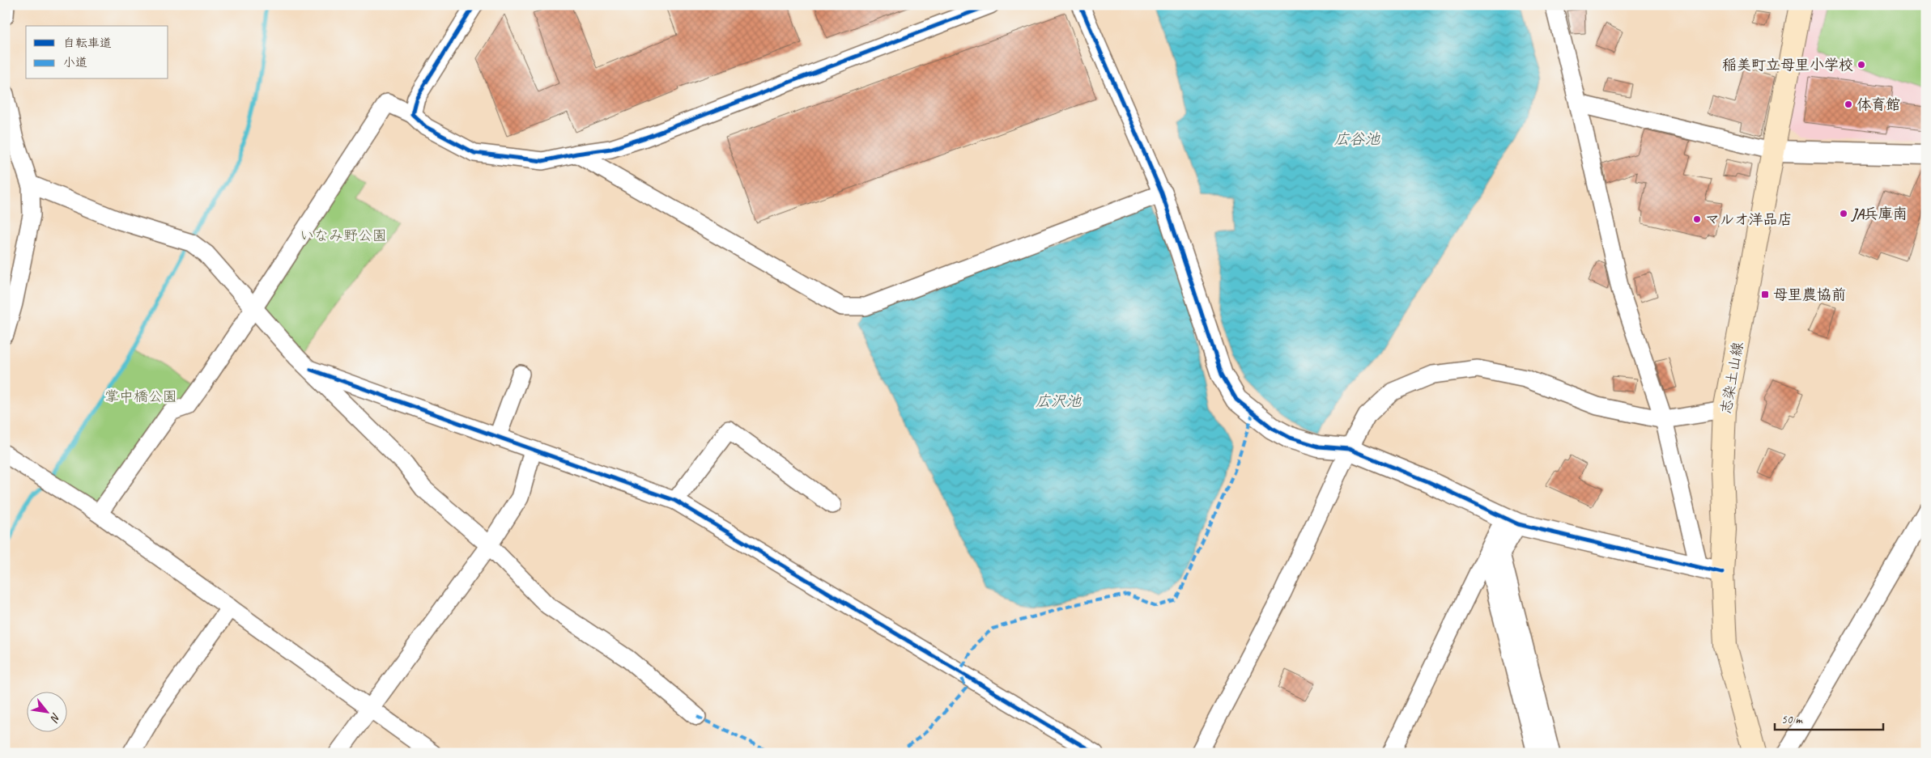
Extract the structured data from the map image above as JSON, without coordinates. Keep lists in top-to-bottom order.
{
  "streets": {
    "main road": ["志染土山線"]
  },
  "water": ["広谷池", "広沢池"],
  "parks": ["いなみ野公園", "掌中橋公園"],
  "places": {
    "other": [
      "稲美町立母里小学校",
      "体育館",
      "JA兵庫南",
      "マルオ洋品店"
    ],
    "transit": ["母里農協前"]
  },
  "legend": ["自転車道", "小道"],
  "scale_bar": "50 m",
  "north": "bottom right"
}
